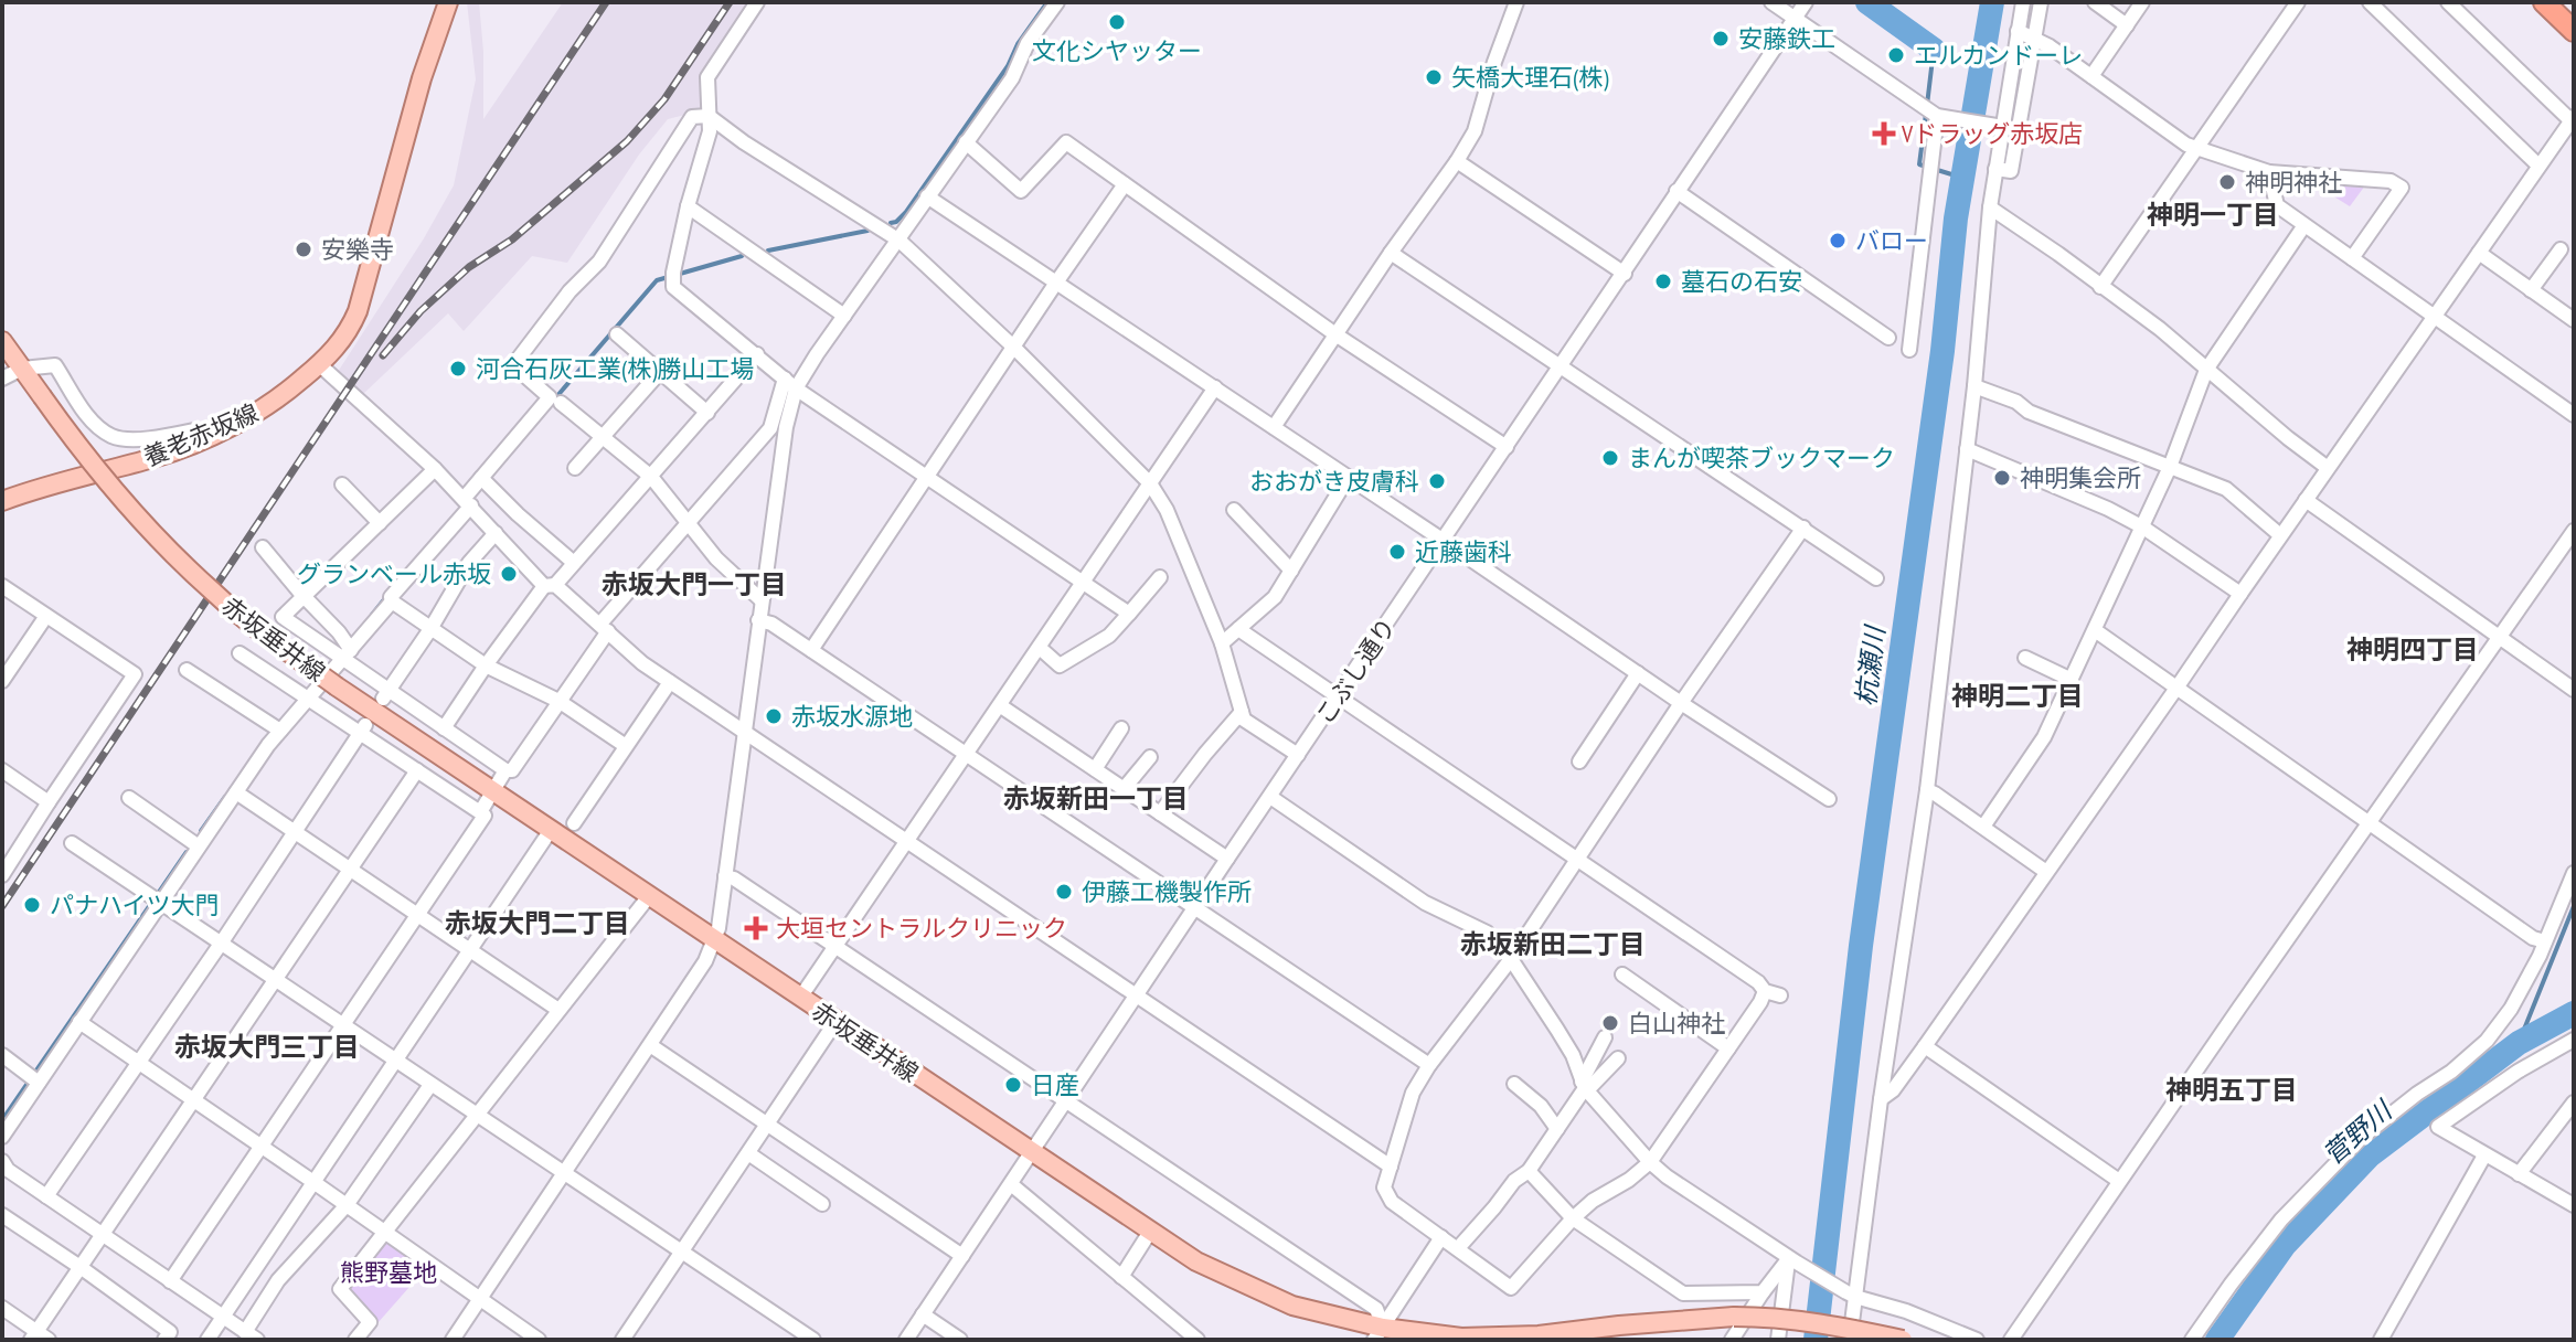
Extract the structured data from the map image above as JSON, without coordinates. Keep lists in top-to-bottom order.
{
  "streets": {
    "main road": ["養老赤坂線", "赤坂垂井線"],
    "street": ["こぶし通り"]
  },
  "crossings": [
    ["赤坂垂井線", "こぶし通り"]
  ],
  "districts": [
    "神明一丁目",
    "赤坂大門一丁目",
    "神明四丁目",
    "神明二丁目",
    "赤坂新田一丁目",
    "赤坂大門二丁目",
    "赤坂新田二丁目",
    "赤坂大門三丁目",
    "神明五丁目"
  ],
  "water": ["杭瀬川", "菅野川"],
  "parks": ["熊野墓地"],
  "places": {
    "other": [
      "文化シヤッター",
      "安藤鉄工",
      "エルカンドーレ",
      "矢橋大理石(株)",
      "神明神社",
      "バロー",
      "安樂寺",
      "墓石の石安",
      "河合石灰工業(株)勝山工場",
      "まんが喫茶ブックマーク",
      "神明集会所",
      "おおがき皮膚科",
      "近藤歯科",
      "グランベール赤坂",
      "赤坂水源地",
      "伊藤工機製作所",
      "パナハイツ大門",
      "白山神社",
      "日産"
    ],
    "health": ["Vドラッグ赤坂店", "大垣セントラルクリニック"]
  }
}
